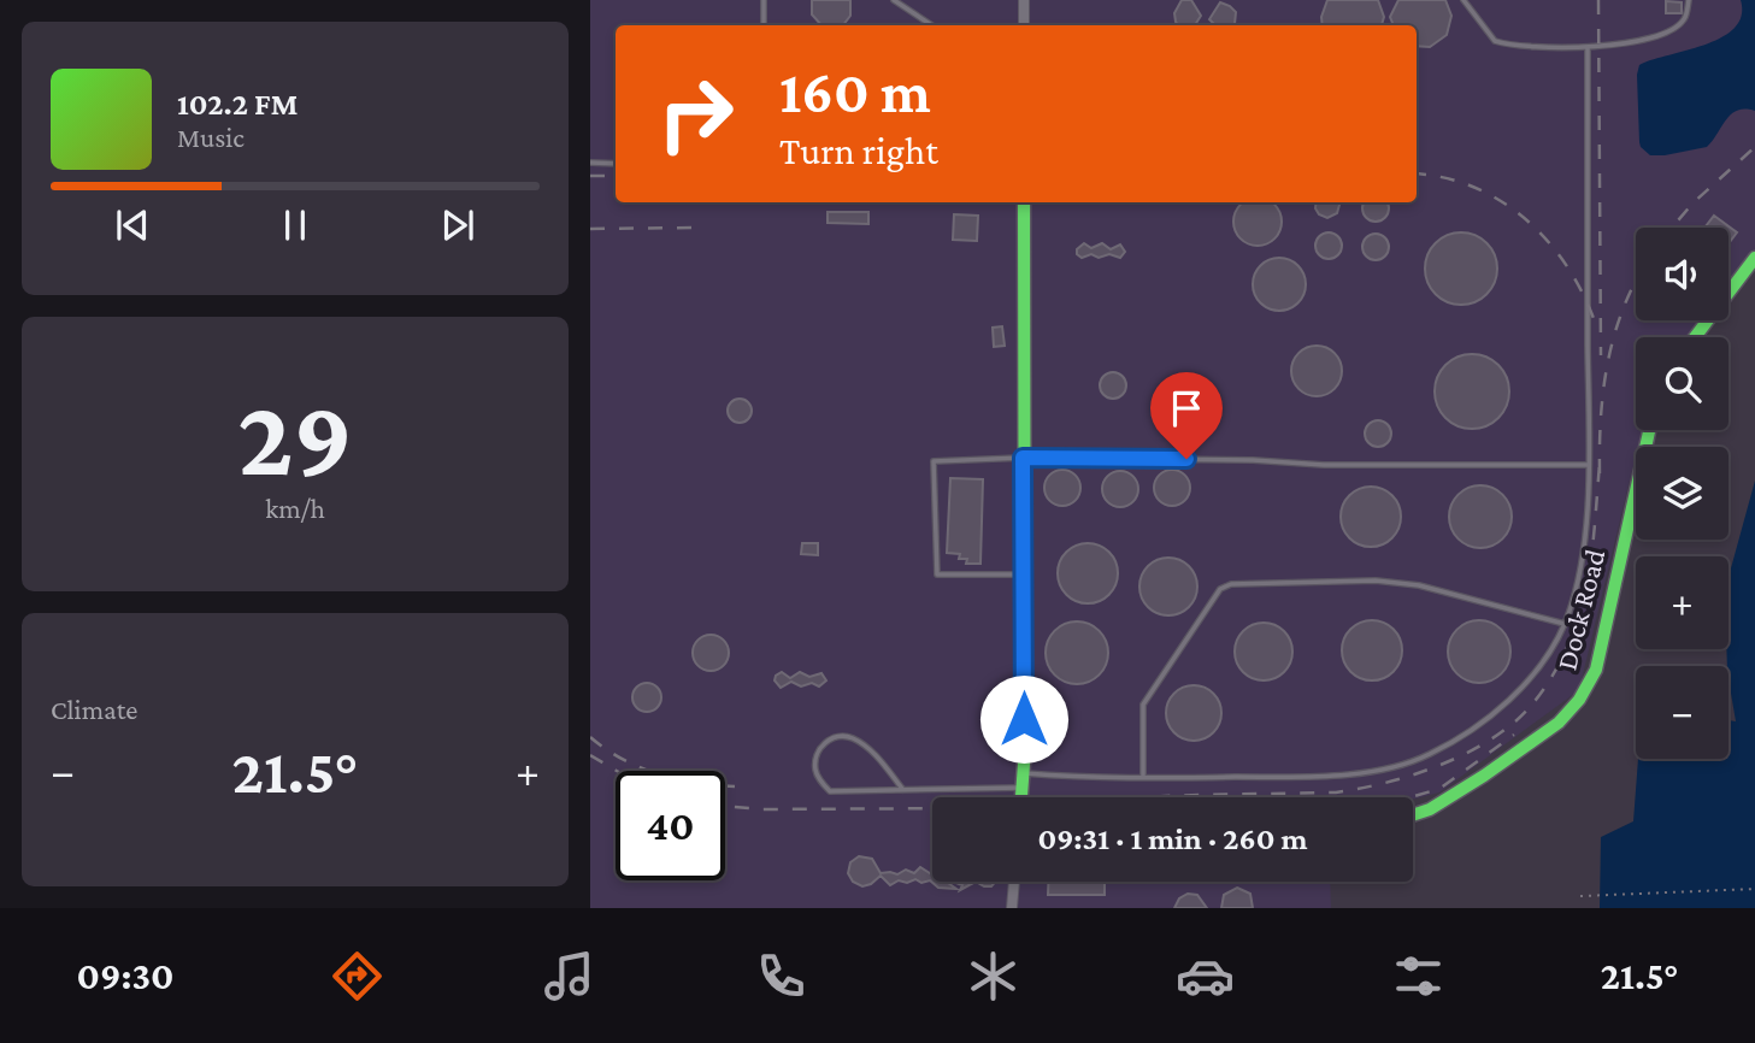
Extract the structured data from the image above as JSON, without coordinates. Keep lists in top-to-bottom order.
{
  "streets": {
    "street": ["Dock Road"]
  },
  "page": {
    "turn": ["160 m", "Turn right"],
    "song": ["102.2 FM", "Music"],
    "map_buttons": ["+", "−"],
    "tile": [
      ["29", "km/h"],
      "Climate"
    ],
    "heat": ["−", "21.5°", "+"],
    "limit": "40",
    "trip": "09:31 · 1 min · 260 m",
    "tabs": ["09:30", "21.5°"]
  }
}
